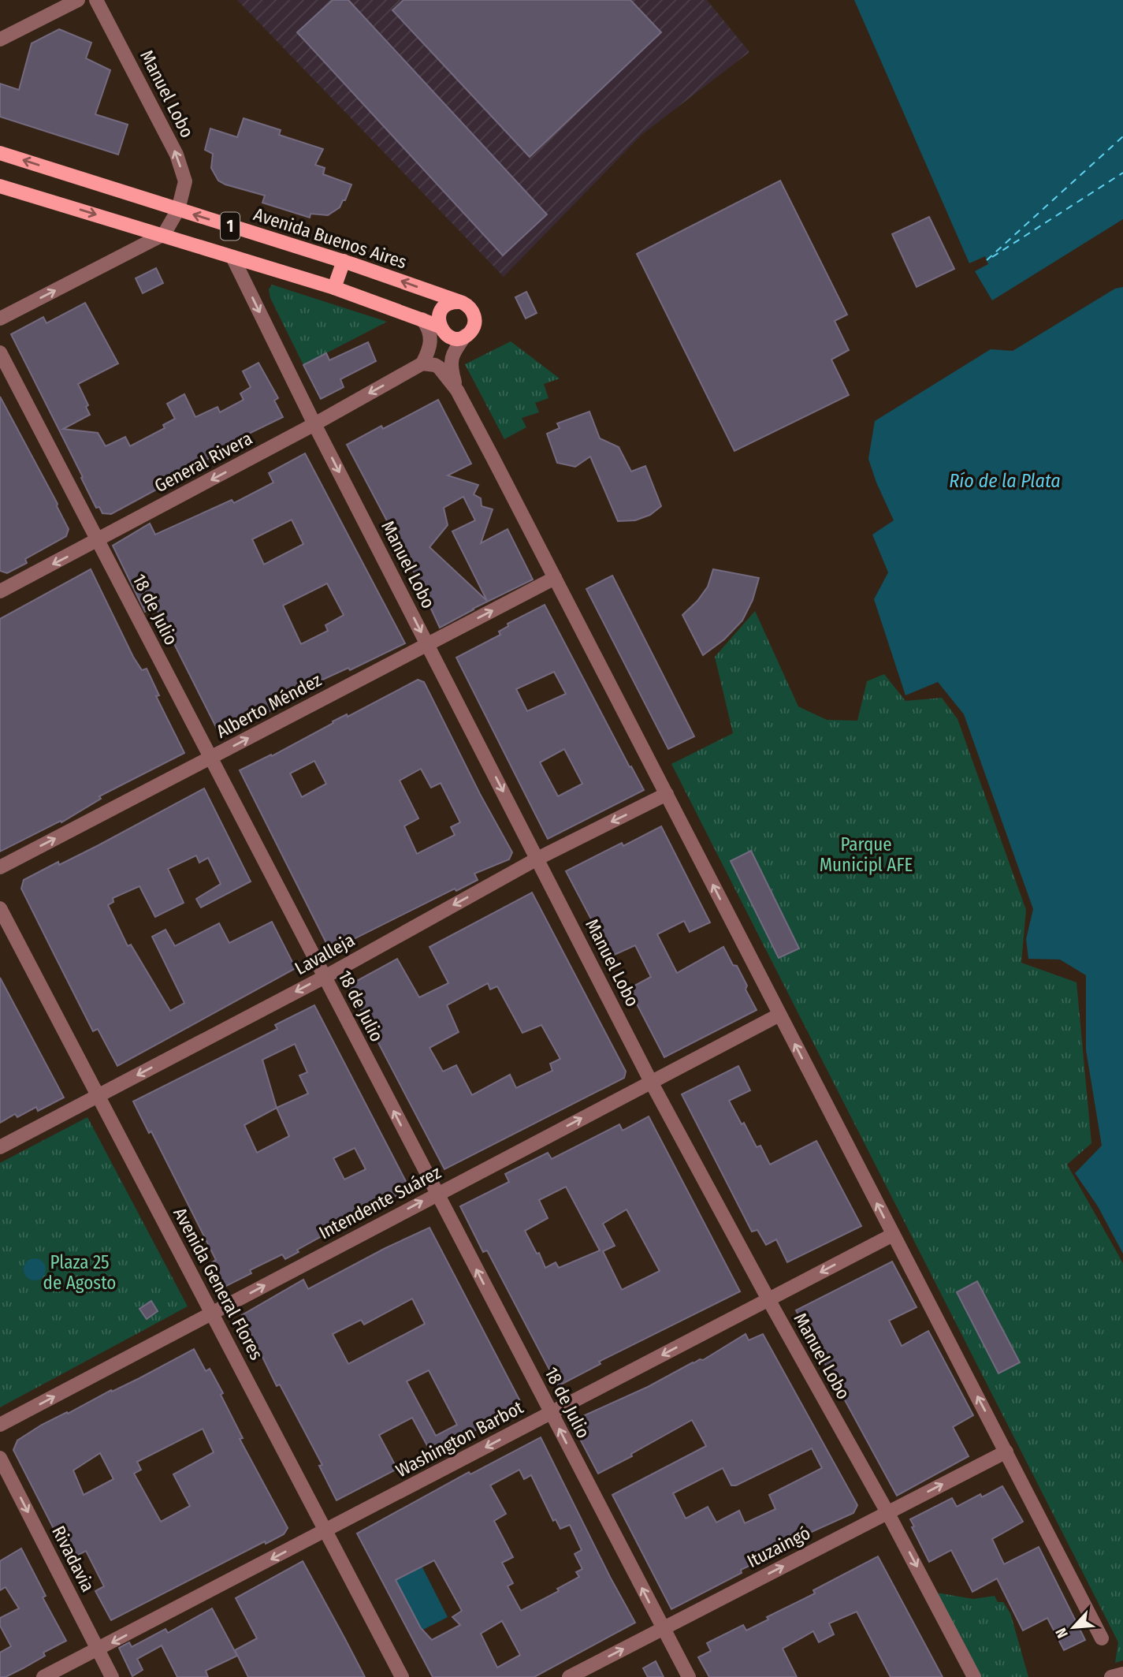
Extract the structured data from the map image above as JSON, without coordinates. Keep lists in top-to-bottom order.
{
  "streets": {
    "main road": ["1", "Avenida Buenos Aires"],
    "street": [
      "Manuel Lobo",
      "General Rivera",
      "18 de Julio",
      "Alberto Méndez",
      "Lavalleja",
      "Intendente Suárez",
      "Avenida General Flores",
      "Washington Barbot",
      "Ituzaingó",
      "Rivadavia"
    ]
  },
  "crossings": [
    ["Manuel Lobo", "1"],
    ["Manuel Lobo", "Avenida Buenos Aires"],
    ["Manuel Lobo", "General Rivera"],
    ["Manuel Lobo", "Alberto Méndez"],
    ["Manuel Lobo", "Lavalleja"],
    ["Manuel Lobo", "Intendente Suárez"],
    ["Manuel Lobo", "Washington Barbot"],
    ["Manuel Lobo", "Ituzaingó"],
    ["1", "Avenida Buenos Aires"],
    ["General Rivera", "18 de Julio"],
    ["18 de Julio", "Alberto Méndez"],
    ["18 de Julio", "Lavalleja"],
    ["18 de Julio", "Intendente Suárez"],
    ["18 de Julio", "Washington Barbot"],
    ["18 de Julio", "Ituzaingó"],
    ["Lavalleja", "Avenida General Flores"],
    ["Intendente Suárez", "Avenida General Flores"],
    ["Avenida General Flores", "Washington Barbot"],
    ["Washington Barbot", "Rivadavia"]
  ],
  "one_way": [
    "General Rivera",
    "18 de Julio",
    "Alberto Méndez",
    "Lavalleja",
    "Intendente Suárez",
    "Washington Barbot",
    "Ituzaingó",
    "Rivadavia"
  ],
  "water": ["Río de la Plata"],
  "parks": ["Parque Municipl AFE", "Plaza 25 de Agosto"],
  "north": "bottom left"
}
